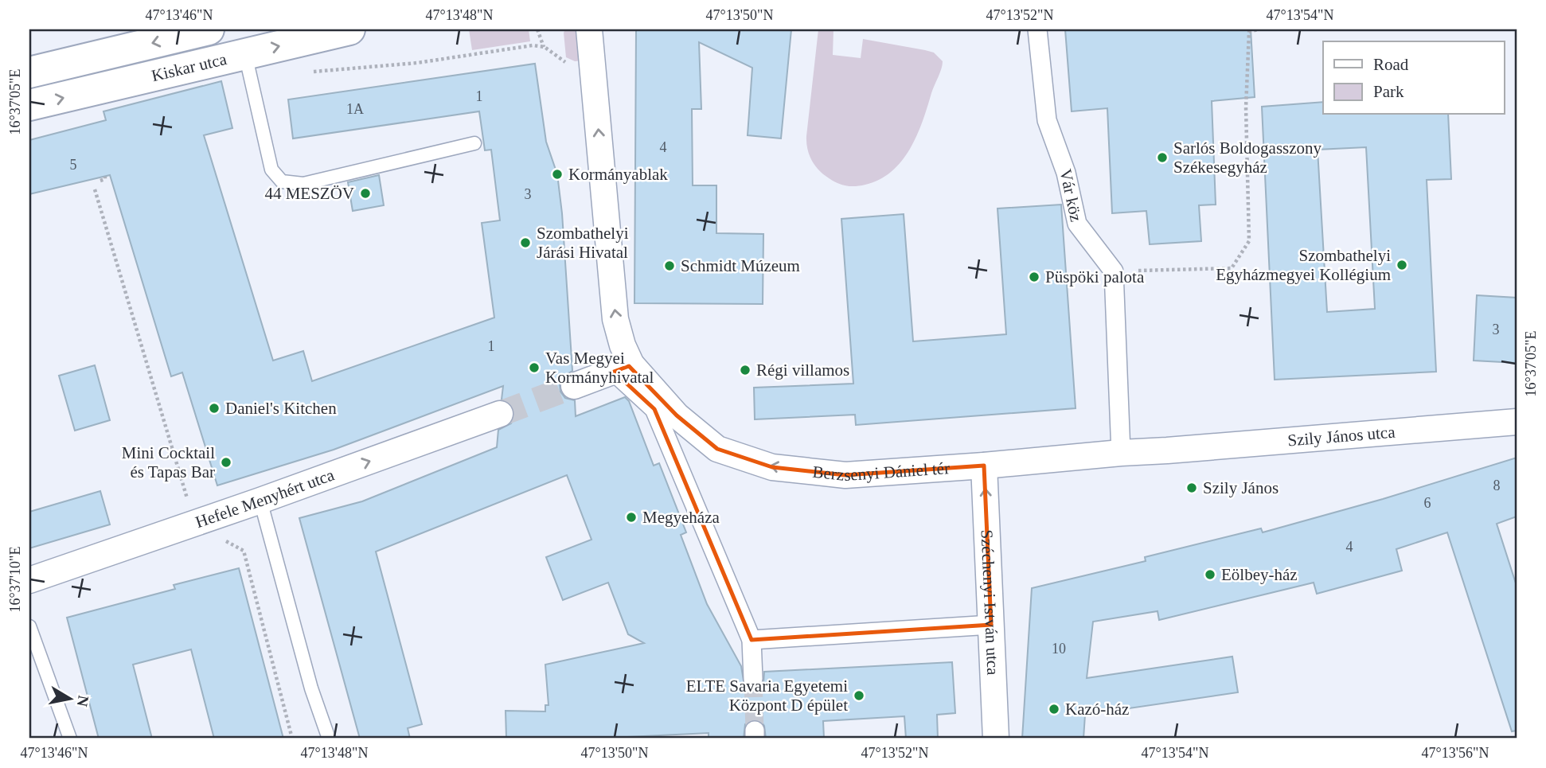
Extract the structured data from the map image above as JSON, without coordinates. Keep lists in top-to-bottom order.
{
  "streets": {
    "street": [
      "Kiskar utca",
      "Vár köz",
      "Szily János utca",
      "Berzsenyi Dániel tér",
      "Hefele Menyhért utca",
      "Széchenyi István utca"
    ]
  },
  "crossings": [
    ["Szily János utca", "Berzsenyi Dániel tér"],
    ["Berzsenyi Dániel tér", "Széchenyi István utca"]
  ],
  "one_way": ["Hefele Menyhért utca", "Széchenyi István utca"],
  "places": [
    "Sarlós Boldogasszony Székesegyház",
    "Kormányablak",
    "44 MESZÖV",
    "Szombathelyi Járási Hivatal",
    "Szombathelyi Egyházmegyei Kollégium",
    "Schmidt Múzeum",
    "Püspöki palota",
    "Vas Megyei Kormányhivatal",
    "Régi villamos",
    "Daniel's Kitchen",
    "Mini Cocktail és Tapas Bar",
    "Szily János",
    "Megyeháza",
    "Eölbey-ház",
    "ELTE Savaria Egyetemi Központ D épület",
    "Kazó-ház"
  ],
  "house_numbers": [
    "1",
    "1A",
    "4",
    "5",
    "3",
    "3",
    "1",
    "8",
    "6",
    "4",
    "10"
  ],
  "legend": ["Road", "Park"],
  "north": "right",
  "coordinates": [
    "47°13'46\"N",
    "47°13'48\"N",
    "47°13'50\"N",
    "47°13'52\"N",
    "47°13'54\"N",
    "16°37'05\"E",
    "16°37'10\"E",
    "47°13'56\"N"
  ]
}
